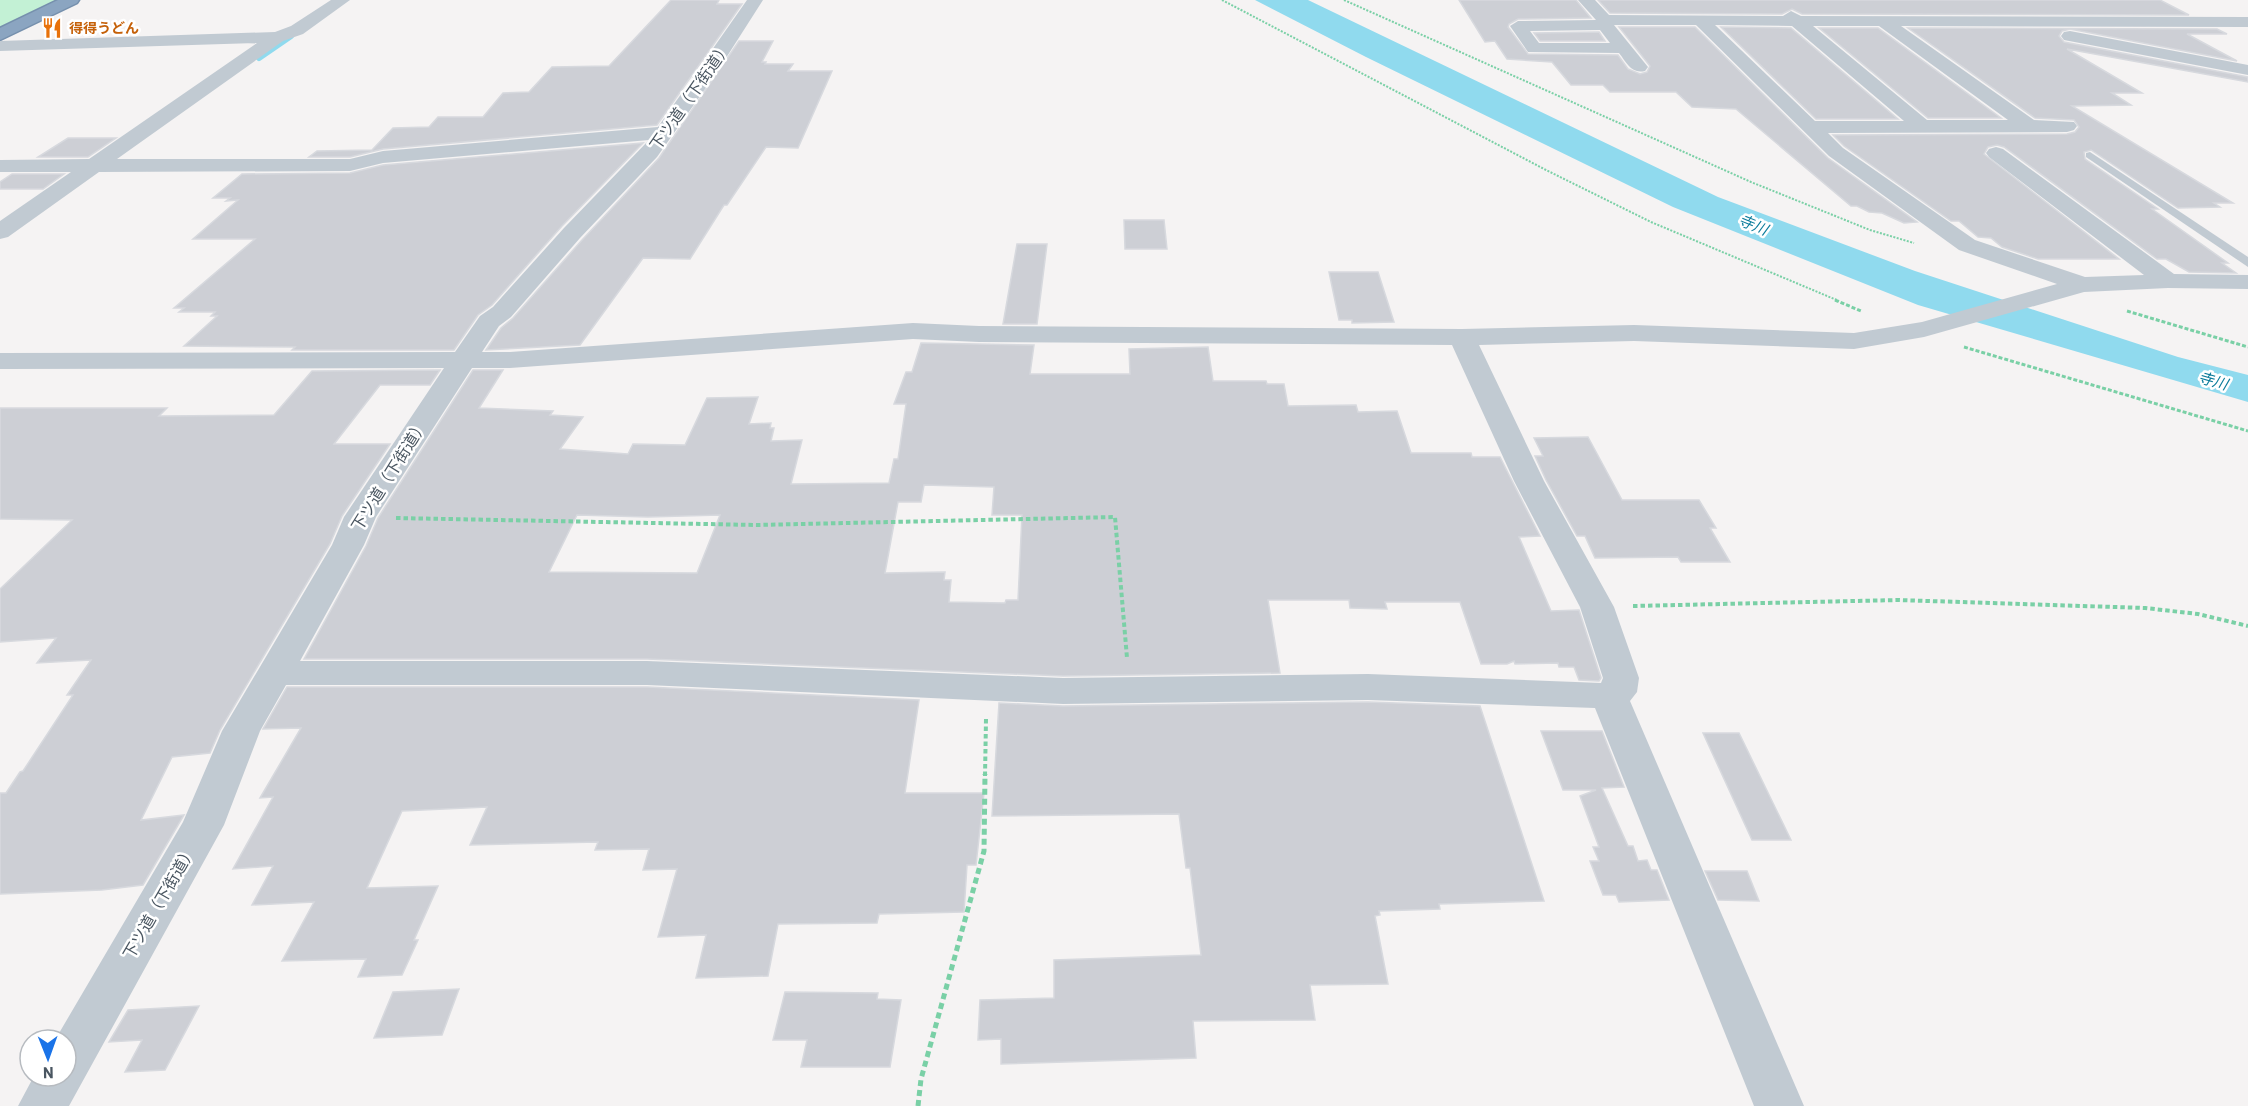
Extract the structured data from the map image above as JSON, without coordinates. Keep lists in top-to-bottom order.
{
  "streets": {
    "street": ["下ツ道（下街道）"]
  },
  "water": ["寺川"],
  "places": {
    "restaurant": ["得得うどん"]
  },
  "north": "bottom"
}
